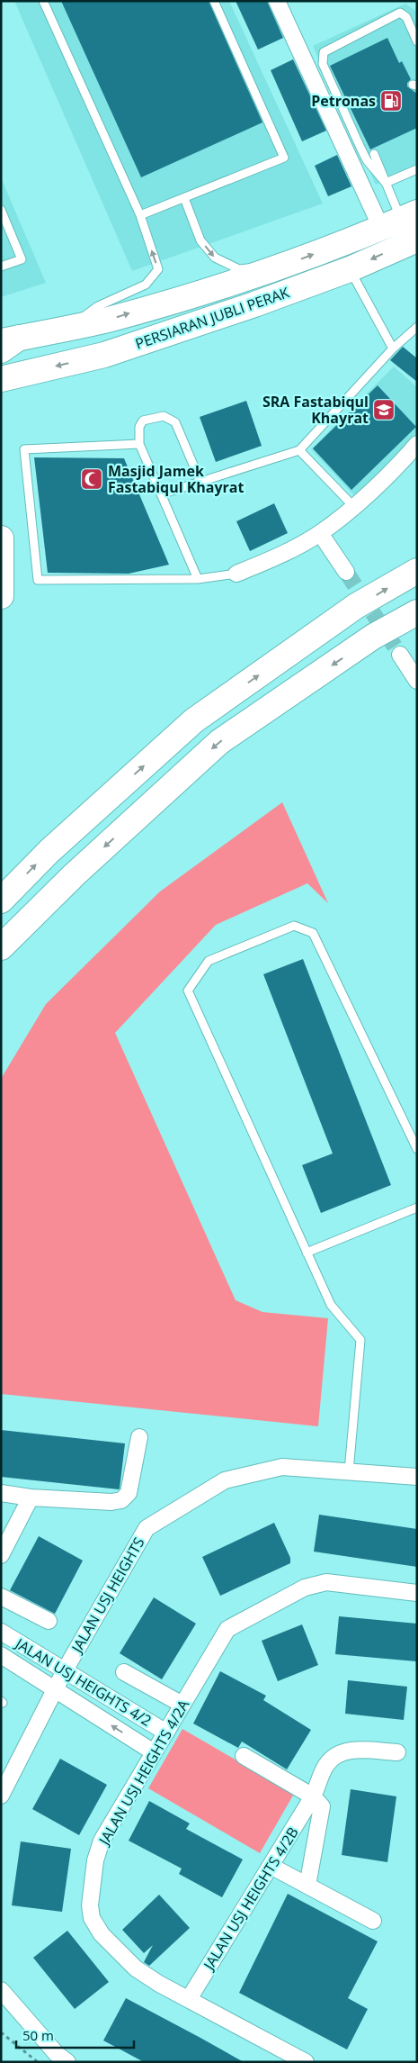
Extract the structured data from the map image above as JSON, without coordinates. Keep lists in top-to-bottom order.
{
  "streets": {
    "main road": ["PERSIARAN JUBLI PERAK"],
    "street": [
      "JALAN USJ HEIGHTS",
      "JALAN USJ HEIGHTS 4/2",
      "JALAN USJ HEIGHTS 4/2A",
      "JALAN USJ HEIGHTS 4/2B"
    ]
  },
  "crossings": [
    ["JALAN USJ HEIGHTS", "JALAN USJ HEIGHTS 4/2"],
    ["JALAN USJ HEIGHTS 4/2", "JALAN USJ HEIGHTS 4/2A"],
    ["JALAN USJ HEIGHTS 4/2A", "JALAN USJ HEIGHTS 4/2B"]
  ],
  "places": {
    "fuel station": ["Petronas"],
    "school or university": ["SRA Fastabiqul Khayrat"],
    "mosque": ["Masjid Jamek Fastabiqul Khayrat"]
  },
  "scale_bar": "50 m"
}
